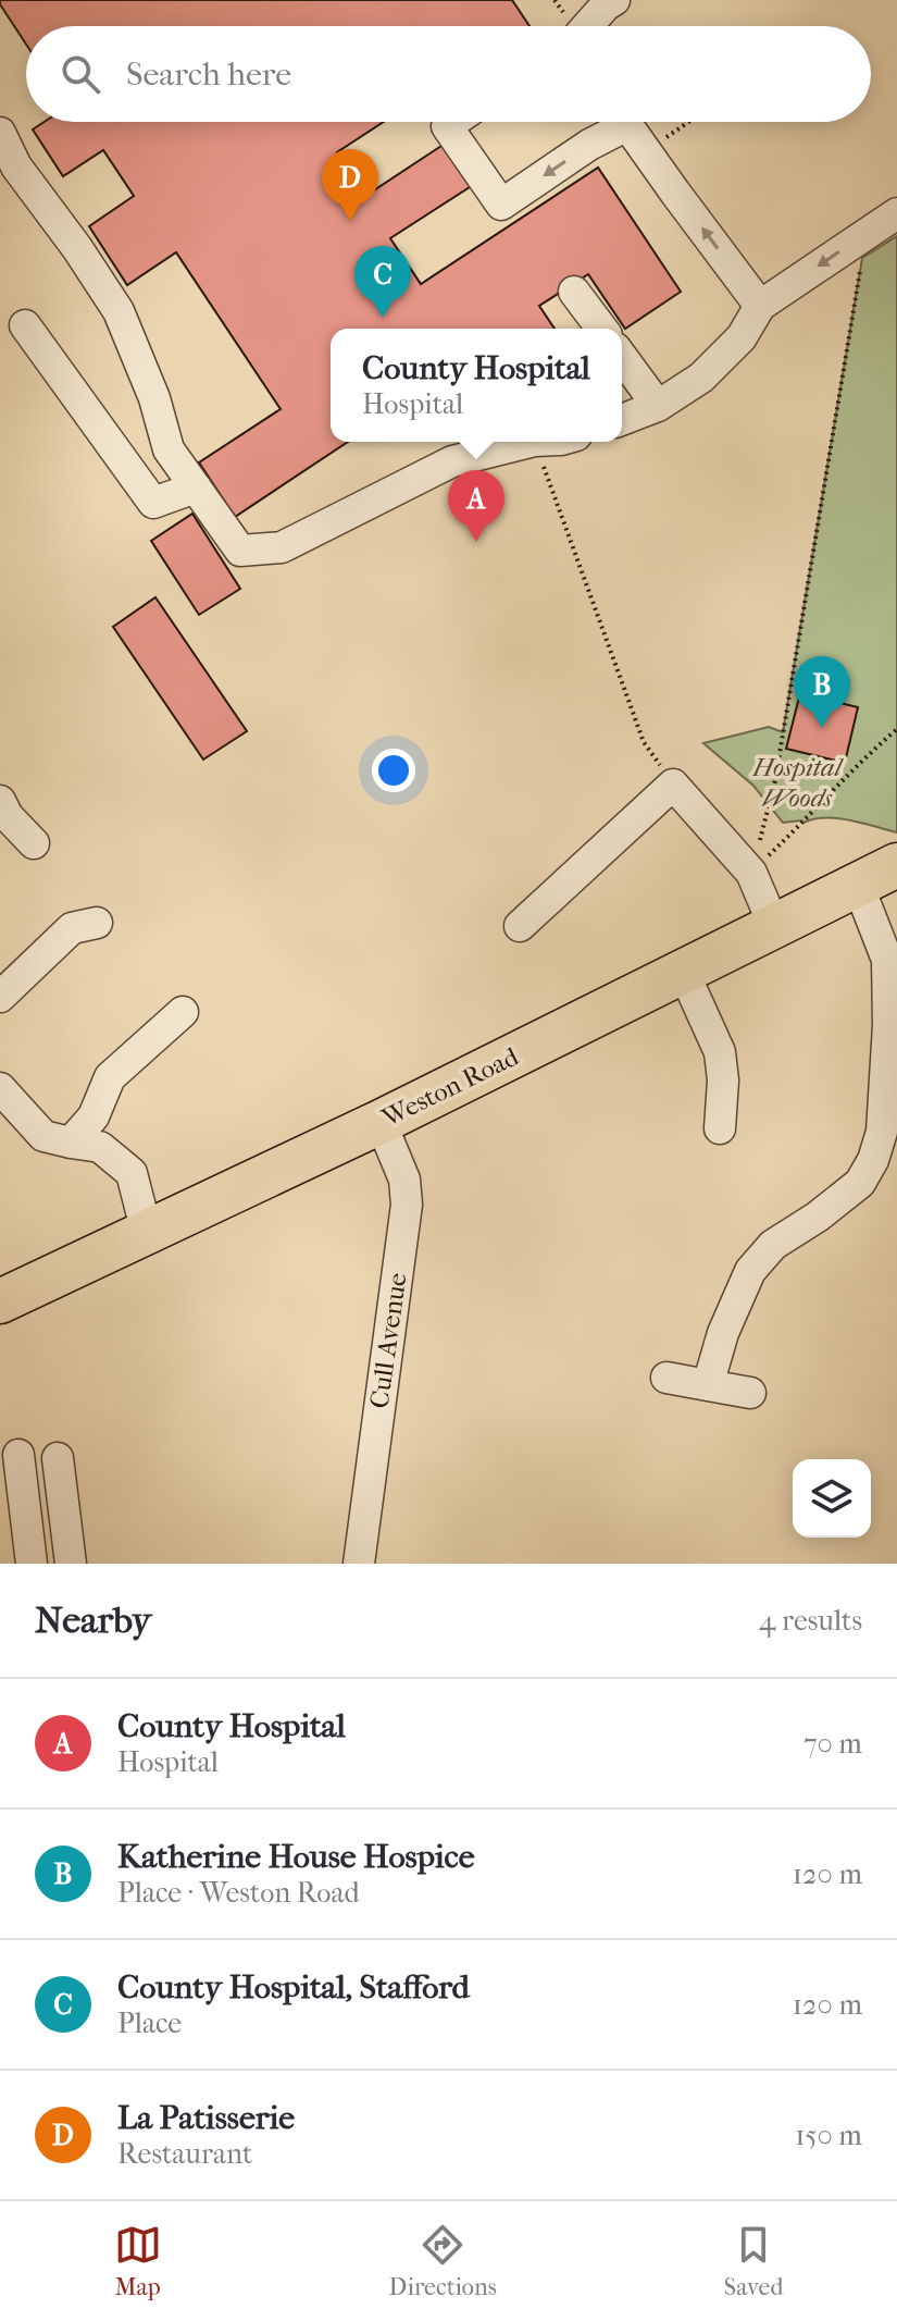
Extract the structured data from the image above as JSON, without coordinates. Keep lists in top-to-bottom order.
{
  "streets": {
    "highway": ["Weston Road"],
    "street": ["Cull Avenue"]
  },
  "crossings": [
    ["Weston Road", "Cull Avenue"]
  ],
  "parks": ["Hospital Woods"],
  "page": {
    "search": "Search here",
    "pins": [
      "D",
      "C",
      "A",
      "B"
    ],
    "popup": ["County Hospital", "Hospital"],
    "heading": ["Nearby", "4 results"],
    "list": [
      {
        "mark": "A",
        "name": "County Hospital",
        "note": "Hospital",
        "value": "70 m"
      },
      {
        "mark": "B",
        "name": "Katherine House Hospice",
        "note": "Place · Weston Road",
        "value": "120 m"
      },
      {
        "mark": "C",
        "name": "County Hospital, Stafford",
        "note": "Place",
        "value": "120 m"
      },
      {
        "mark": "D",
        "name": "La Patisserie",
        "note": "Restaurant",
        "value": "150 m"
      }
    ],
    "nav": ["Map", "Directions", "Saved"]
  }
}
